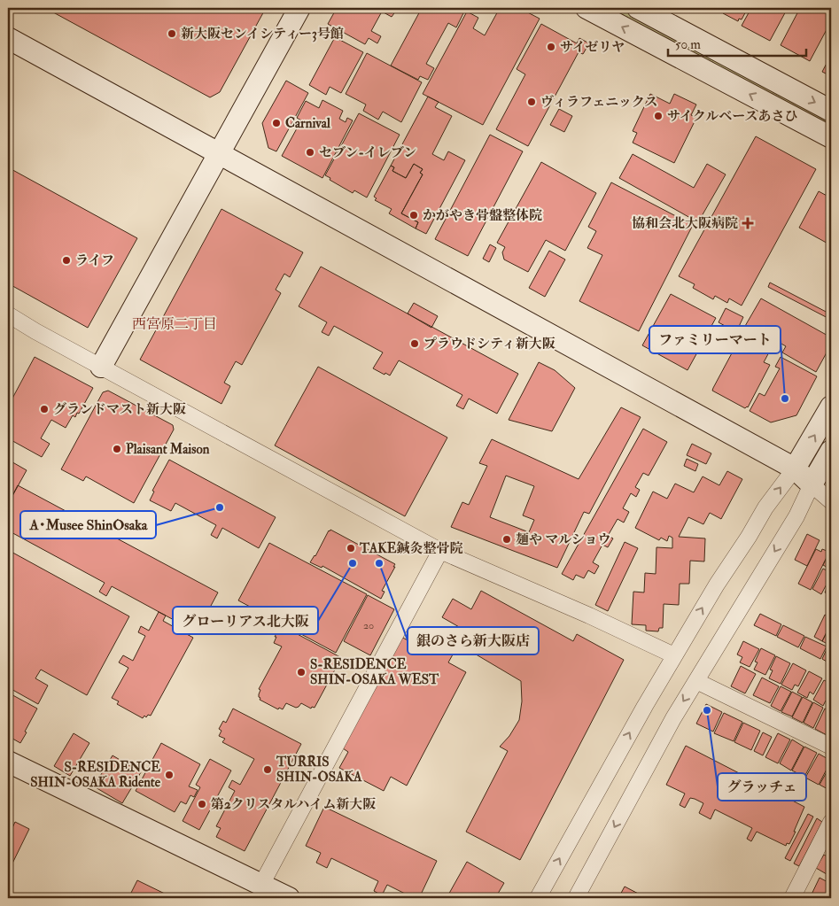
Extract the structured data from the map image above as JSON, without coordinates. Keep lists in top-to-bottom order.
{
  "districts": ["西宮原二丁目"],
  "places": {
    "other": [
      "新大阪センイシティー3号館",
      "サイゼリヤ",
      "ヴィラフェニックス",
      "サイクルベースあさひ",
      "Carnival",
      "セブン-イレブン",
      "かがやき骨盤整体院",
      "ライフ",
      "プラウドシティ新大阪",
      "ファミリーマート",
      "グランドマスト新大阪",
      "Plaisant Maison",
      "A･Musee ShinOsaka",
      "麺や マルショウ",
      "TAKE鍼灸整骨院",
      "グローリアス北大阪",
      "銀のさら新大阪店",
      "S-RESIDENCE SHIN-OSAKA WEST",
      "グラッチェ",
      "TURRIS SHIN-OSAKA",
      "S-RESIDENCE SHIN-OSAKA Ridente",
      "第2クリスタルハイム新大阪"
    ],
    "health": ["協和会北大阪病院"]
  },
  "house_numbers": ["20"],
  "scale_bar": "50 m"
}
